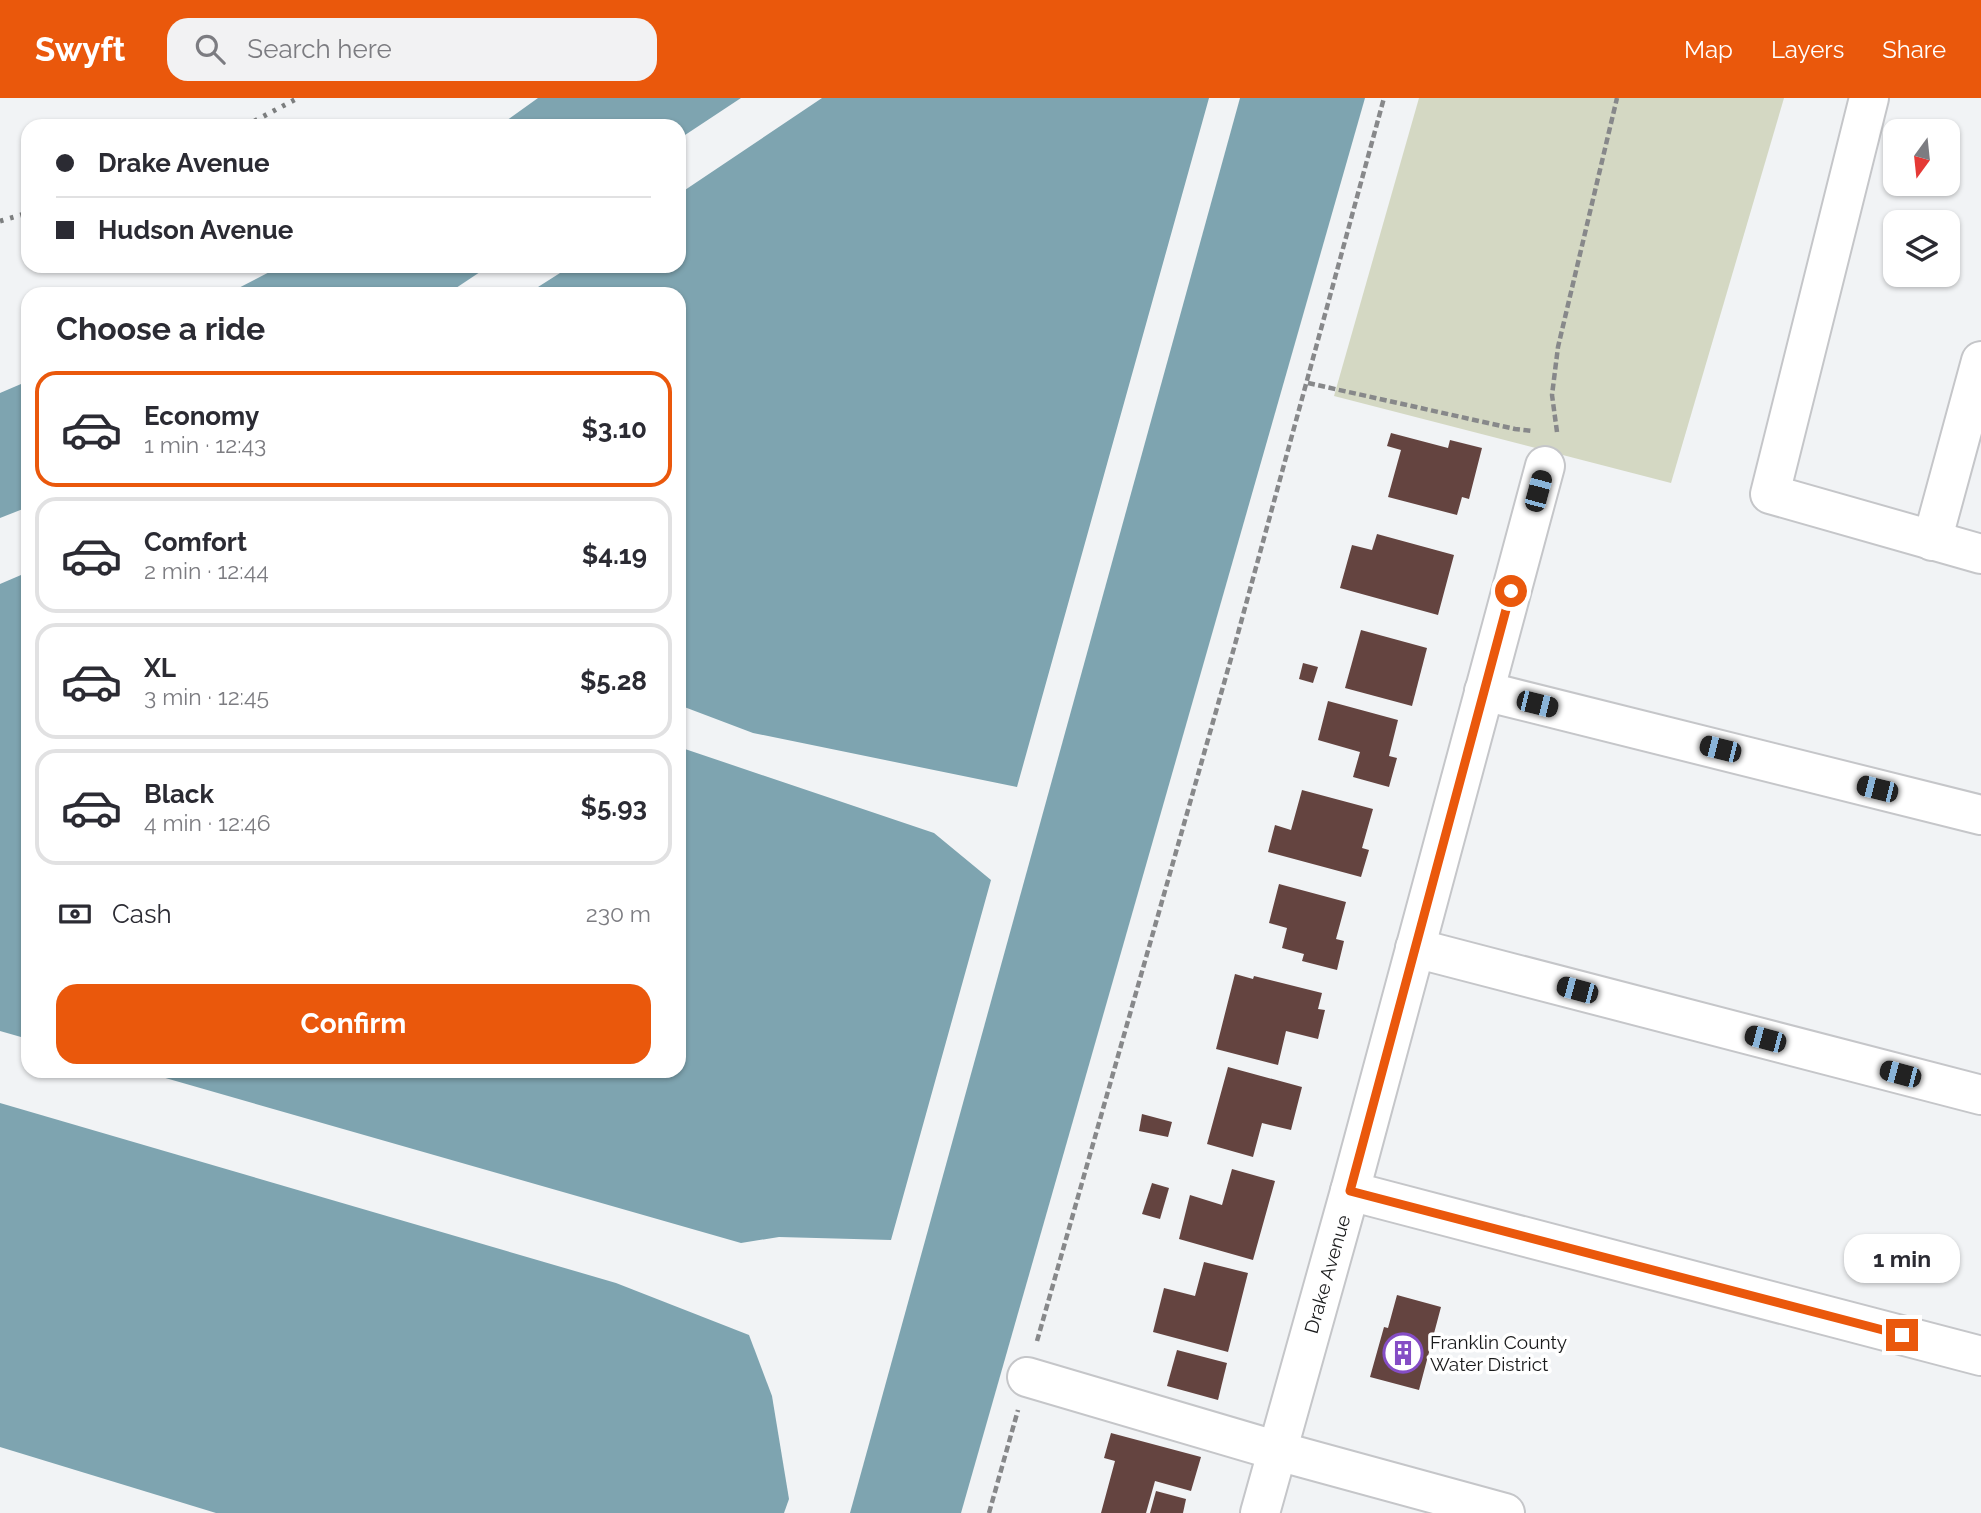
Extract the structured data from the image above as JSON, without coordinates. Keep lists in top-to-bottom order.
{
  "streets": {
    "street": ["Drake Avenue"]
  },
  "places": {
    "building": ["Franklin County Water District"]
  },
  "north": "bottom",
  "page": {
    "header": "Swyft",
    "search": "Search here",
    "nav": ["Map", "Layers", "Share"],
    "banner": ["Drake Avenue", "Hudson Avenue"],
    "heading": "Choose a ride",
    "list": [
      {
        "name": "Economy",
        "note": "1 min · 12:43",
        "value": "$3.10"
      },
      {
        "name": "Comfort",
        "note": "2 min · 12:44",
        "value": "$4.19"
      },
      {
        "name": "XL",
        "note": "3 min · 12:45",
        "value": "$5.28"
      },
      {
        "name": "Black",
        "note": "4 min · 12:46",
        "value": "$5.93"
      }
    ],
    "pay": ["Cash", "230 m"],
    "buttons": "Confirm",
    "bubble": "1 min"
  }
}
